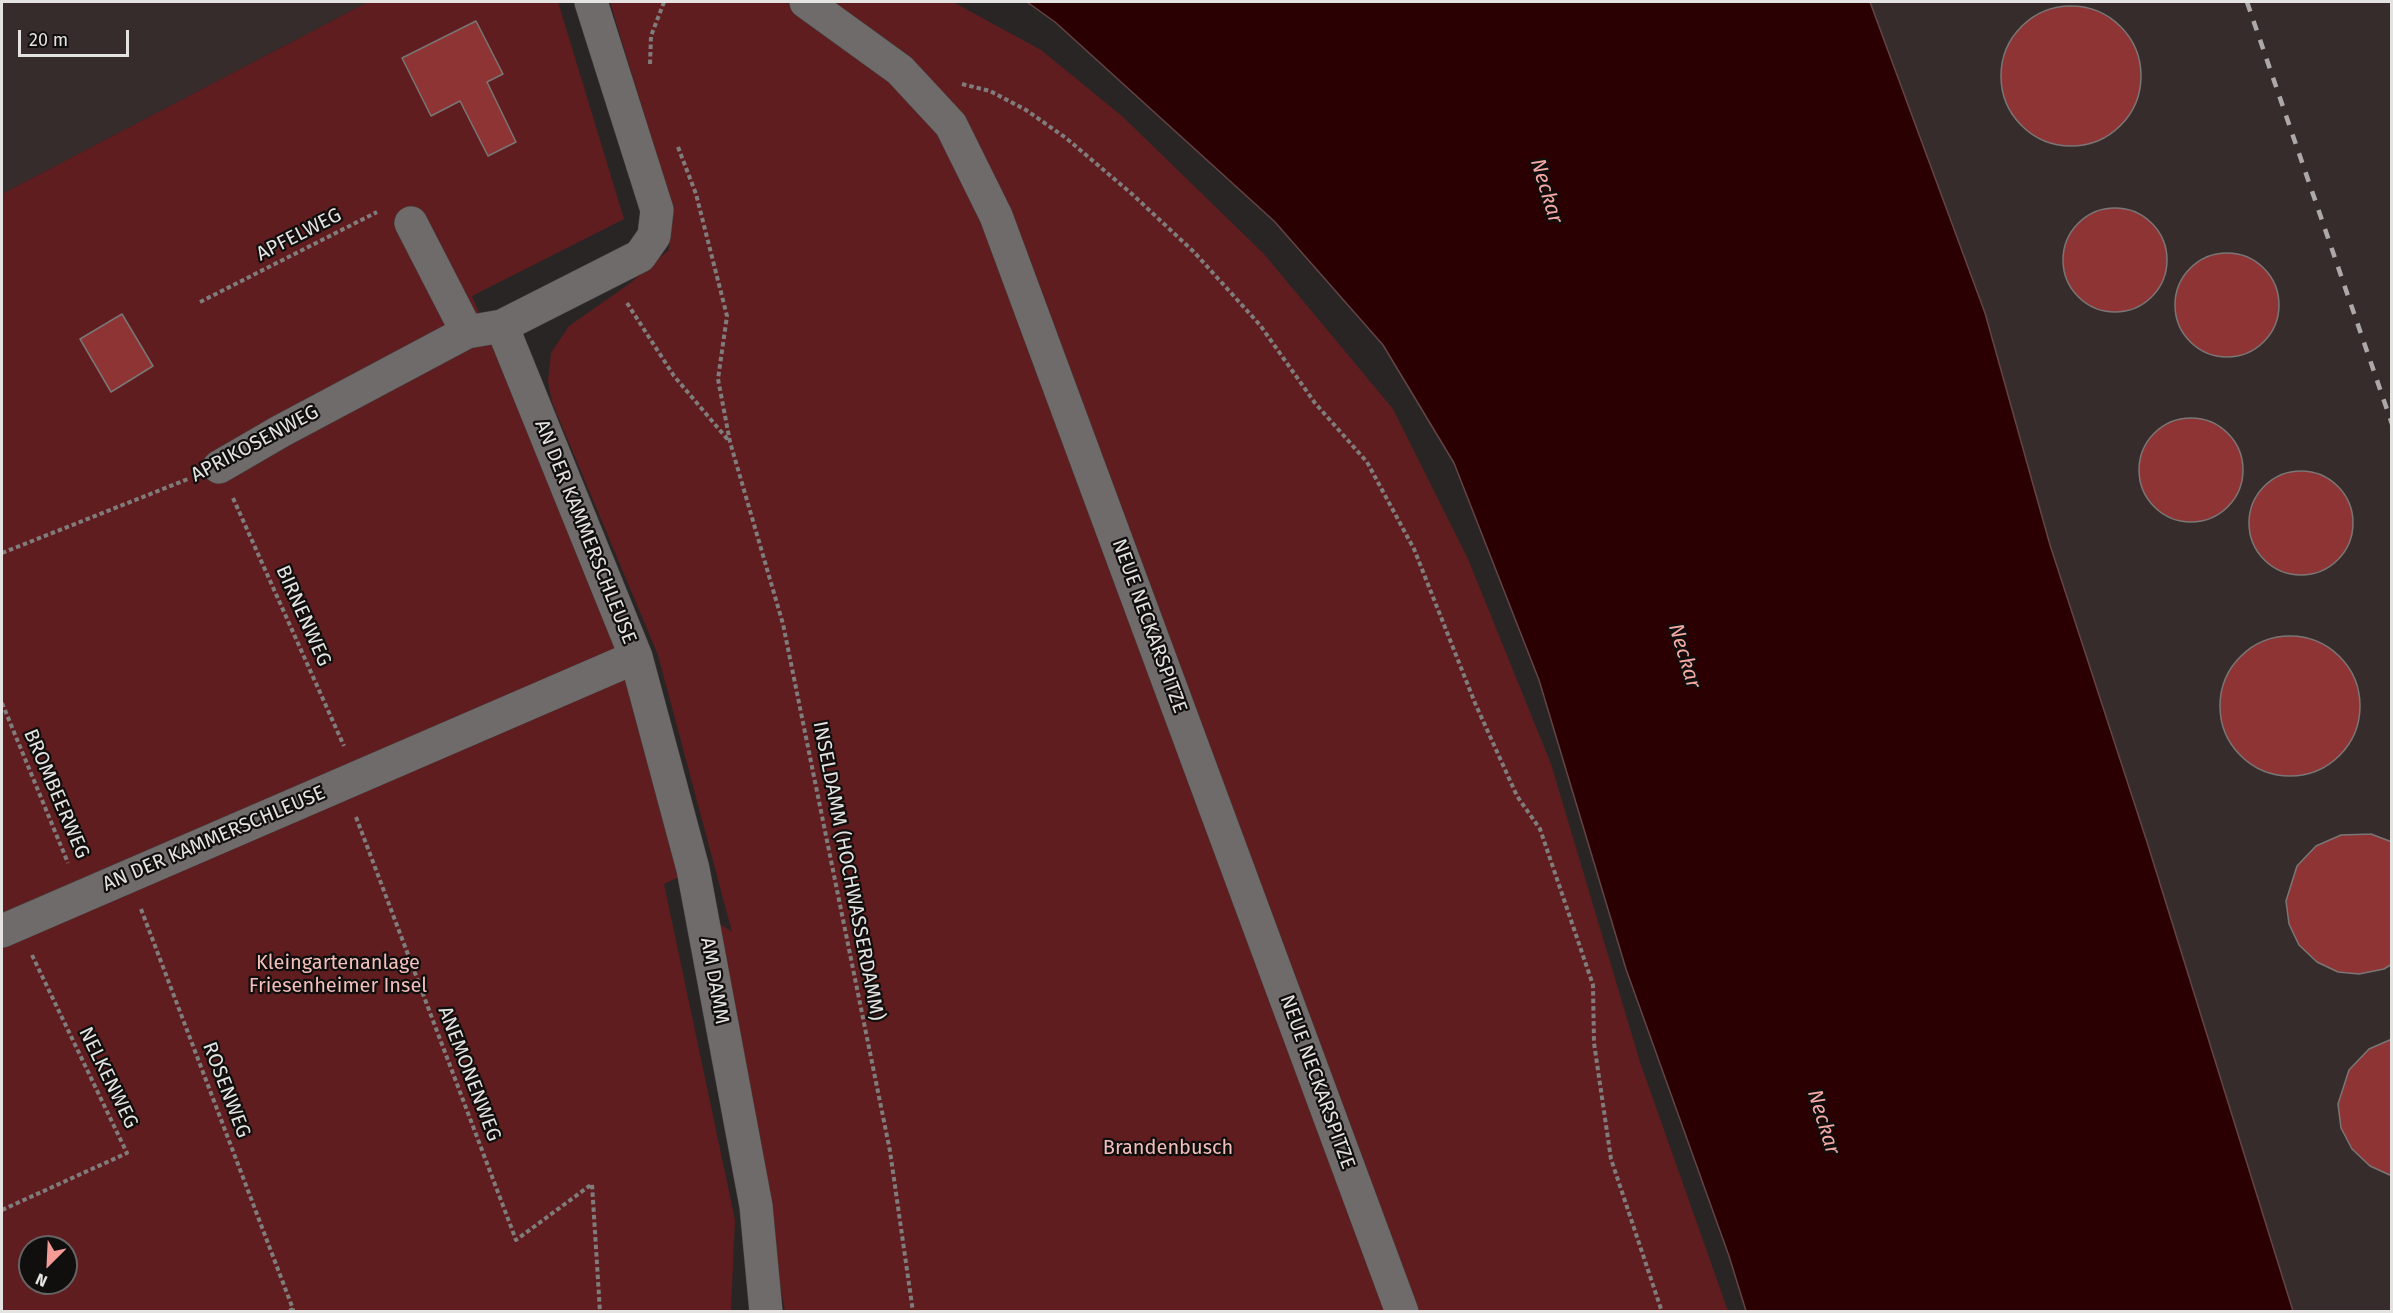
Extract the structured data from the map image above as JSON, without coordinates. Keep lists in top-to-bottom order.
{
  "streets": {
    "lane": [
      "APRIKOSENWEG",
      "AN DER KAMMERSCHLEUSE",
      "NEUE NECKARSPITZE",
      "AM DAMM"
    ],
    "path": [
      "APFELWEG",
      "BIRNENWEG",
      "BROMBEERWEG",
      "INSELDAMM (HOCHWASSERDAMM)",
      "ANEMONENWEG",
      "NELKENWEG",
      "ROSENWEG"
    ]
  },
  "crossings": [
    ["APRIKOSENWEG", "AN DER KAMMERSCHLEUSE"],
    ["APRIKOSENWEG", "BIRNENWEG"],
    ["AN DER KAMMERSCHLEUSE", "BIRNENWEG"],
    ["AN DER KAMMERSCHLEUSE", "BROMBEERWEG"],
    ["AN DER KAMMERSCHLEUSE", "AM DAMM"],
    ["AN DER KAMMERSCHLEUSE", "ANEMONENWEG"],
    ["AN DER KAMMERSCHLEUSE", "NELKENWEG"],
    ["AN DER KAMMERSCHLEUSE", "ROSENWEG"],
    ["BIRNENWEG", "ANEMONENWEG"]
  ],
  "water": ["Neckar"],
  "parks": ["Kleingartenanlage Friesenheimer Insel", "Brandenbusch"],
  "scale_bar": "20 m",
  "north": "bottom left"
}
